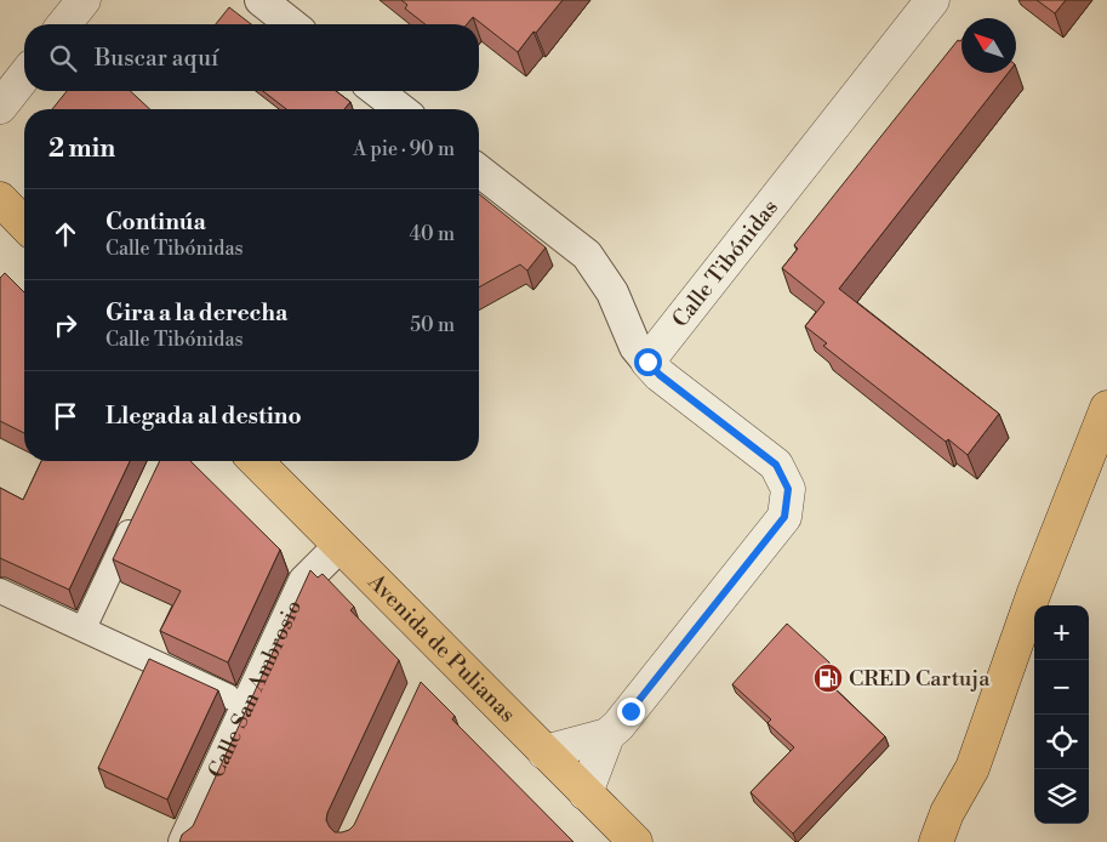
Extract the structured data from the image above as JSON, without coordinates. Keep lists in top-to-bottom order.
{
  "streets": {
    "main road": ["Avenida de Pulianas"],
    "street": ["Calle Tibónidas", "Calle San Ambrosio"]
  },
  "crossings": [
    ["Avenida de Pulianas", "Calle San Ambrosio"]
  ],
  "places": {
    "fuel station": ["CRED Cartuja"]
  },
  "north": "top left",
  "page": {
    "search": "Buscar aquí",
    "heading": ["2 min", "A pie · 90 m"],
    "list": [
      ["Continúa", "Calle Tibónidas", "40 m"],
      ["Gira a la derecha", "Calle Tibónidas", "50 m"],
      "Llegada al destino"
    ],
    "map_buttons": ["+", "−"]
  }
}
